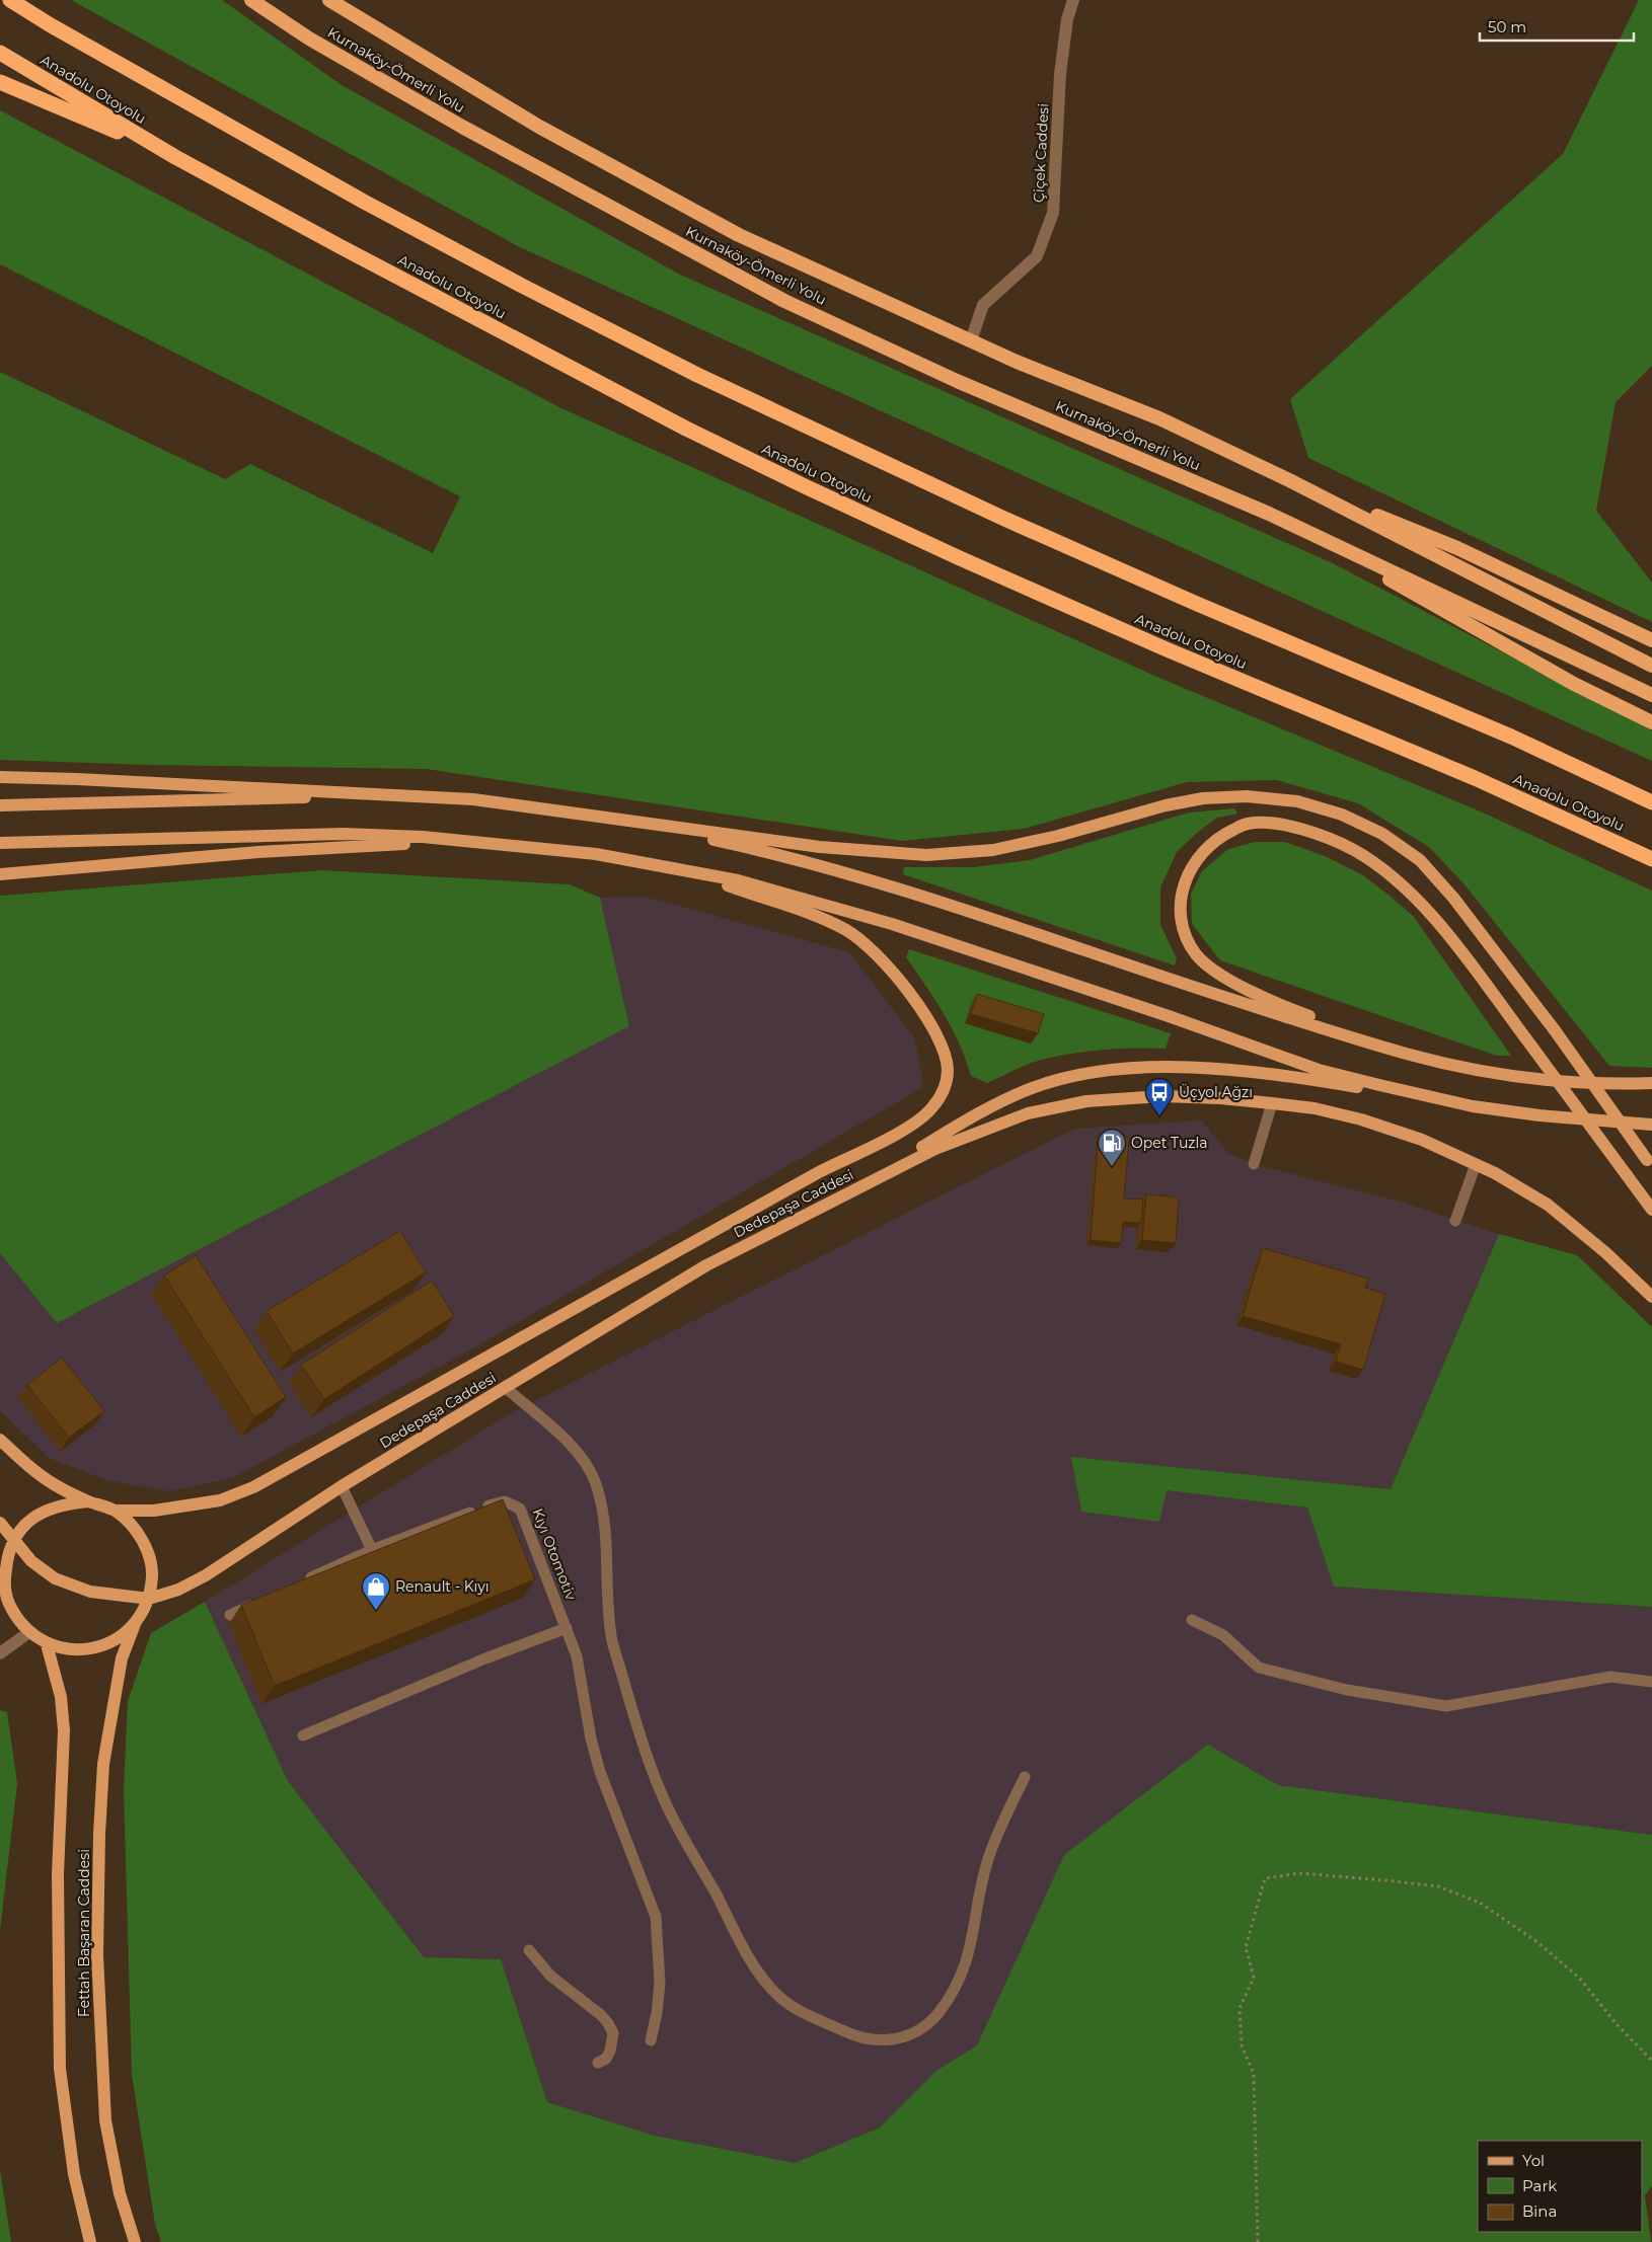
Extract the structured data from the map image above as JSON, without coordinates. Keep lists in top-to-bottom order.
{
  "streets": {
    "highway": ["Kurnaköy-Ömerli Yolu", "Anadolu Otoyolu"],
    "main road": ["Dedepaşa Caddesi", "Fettah Başaran Caddesi"],
    "street": ["Çiçek Caddesi"],
    "lane": ["Kıyı Otomotiv"]
  },
  "crossings": [
    ["Kurnaköy-Ömerli Yolu", "Çiçek Caddesi"]
  ],
  "places": {
    "bus stop": ["Üçyol Ağzı"],
    "fuel station": ["Opet Tuzla"],
    "shop": ["Renault - Kıyı"]
  },
  "legend": ["Yol", "Park", "Bina"],
  "scale_bar": "50 m"
}
